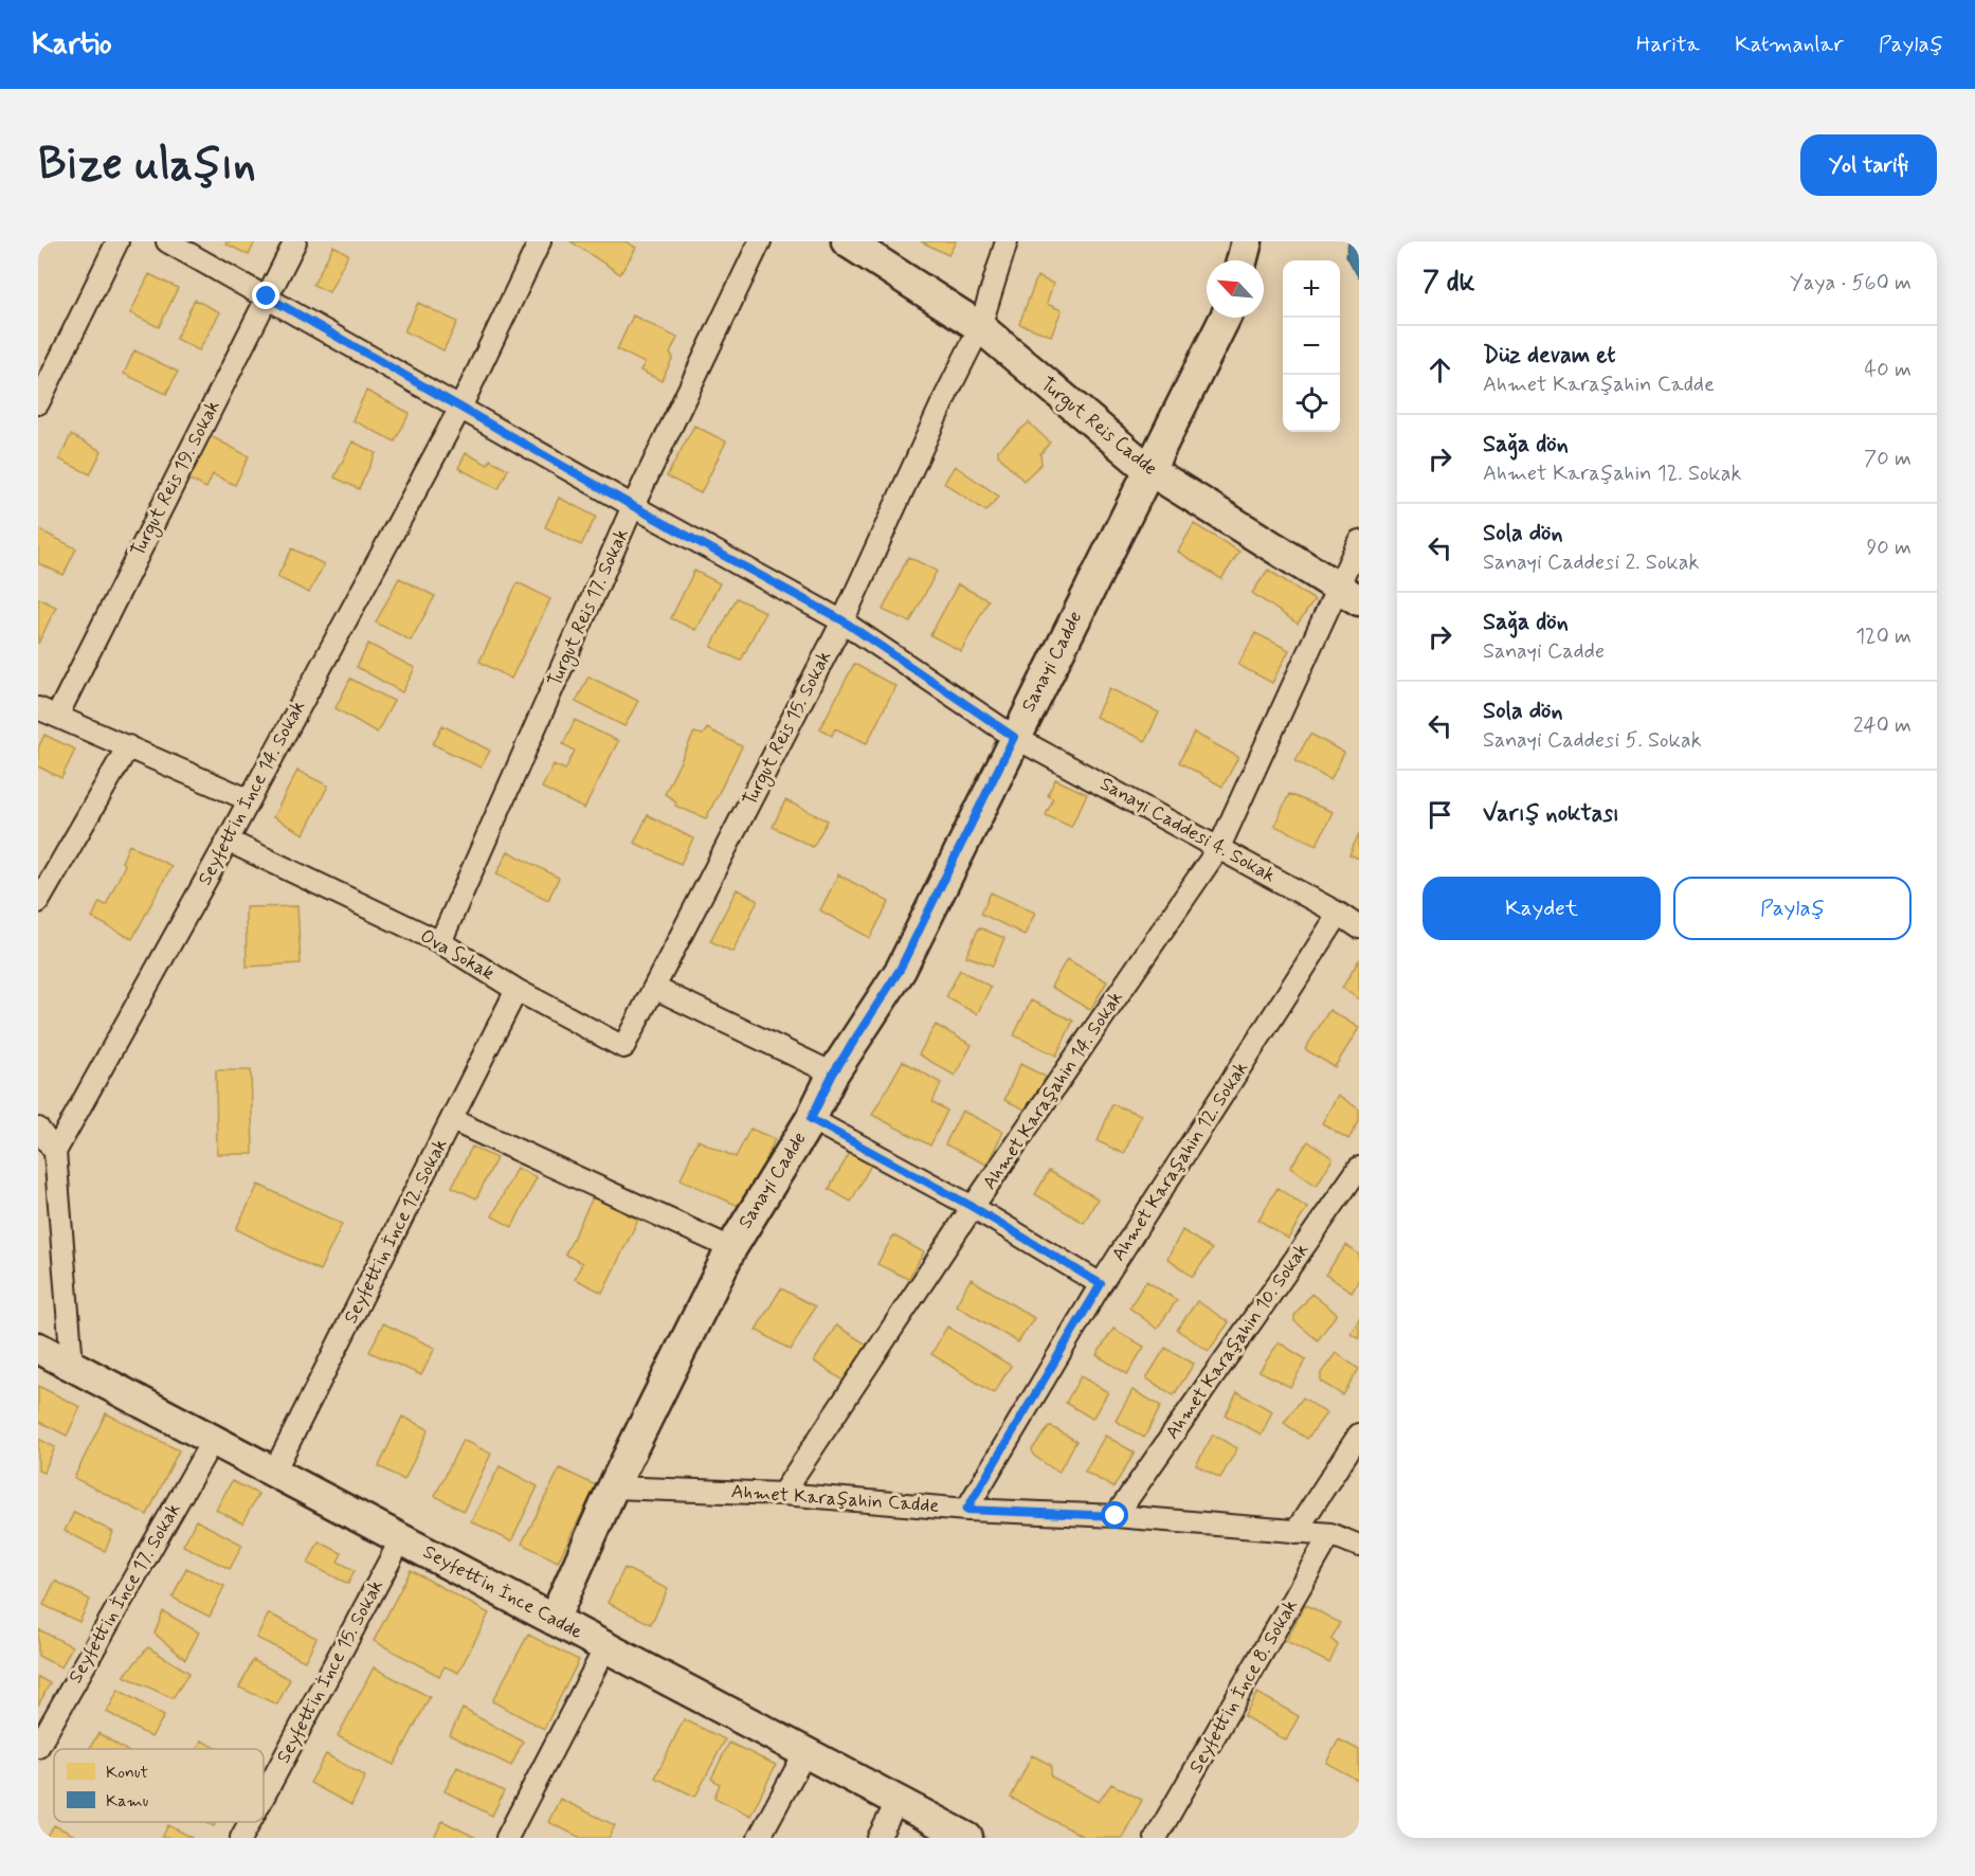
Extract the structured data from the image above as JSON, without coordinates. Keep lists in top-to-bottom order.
{
  "streets": {
    "street": [
      "Turgut Reis Cadde",
      "Turgut Reis 19. Sokak",
      "Turgut Reis 17. Sokak",
      "Sanayi Cadde",
      "Turgut Reis 15. Sokak",
      "Seyfettin İnce 14. Sokak",
      "Sanayi Caddesi 4. Sokak",
      "Ova Sokak",
      "Ahmet Karaşahin 14. Sokak",
      "Ahmet Karaşahin 12. Sokak",
      "Seyfettin İnce 12. Sokak",
      "Ahmet Karaşahin 10. Sokak",
      "Ahmet Karaşahin Cadde",
      "Seyfettin İnce Cadde",
      "Seyfettin İnce 17. Sokak",
      "Seyfettin İnce 15. Sokak",
      "Seyfettin İnce 8. Sokak"
    ]
  },
  "crossings": [
    ["Turgut Reis Cadde", "Sanayi Cadde"],
    ["Turgut Reis Cadde", "Turgut Reis 15. Sokak"],
    ["Turgut Reis Cadde", "Ahmet Karaşahin 14. Sokak"],
    ["Turgut Reis 19. Sokak", "Sanayi Caddesi 4. Sokak"],
    ["Turgut Reis 17. Sokak", "Sanayi Caddesi 4. Sokak"],
    ["Turgut Reis 17. Sokak", "Ova Sokak"],
    ["Sanayi Cadde", "Sanayi Caddesi 4. Sokak"],
    ["Sanayi Cadde", "Ahmet Karaşahin Cadde"],
    ["Sanayi Cadde", "Seyfettin İnce Cadde"],
    ["Turgut Reis 15. Sokak", "Sanayi Caddesi 4. Sokak"],
    ["Turgut Reis 15. Sokak", "Ova Sokak"],
    ["Seyfettin İnce 14. Sokak", "Sanayi Caddesi 4. Sokak"],
    ["Seyfettin İnce 14. Sokak", "Ova Sokak"],
    ["Sanayi Caddesi 4. Sokak", "Ahmet Karaşahin 14. Sokak"],
    ["Sanayi Caddesi 4. Sokak", "Ahmet Karaşahin 12. Sokak"],
    ["Ova Sokak", "Seyfettin İnce 12. Sokak"],
    ["Ahmet Karaşahin 14. Sokak", "Ahmet Karaşahin Cadde"],
    ["Ahmet Karaşahin 12. Sokak", "Ahmet Karaşahin Cadde"],
    ["Seyfettin İnce 12. Sokak", "Seyfettin İnce Cadde"],
    ["Ahmet Karaşahin 10. Sokak", "Ahmet Karaşahin Cadde"],
    ["Ahmet Karaşahin Cadde", "Seyfettin İnce 8. Sokak"],
    ["Seyfettin İnce Cadde", "Seyfettin İnce 17. Sokak"],
    ["Seyfettin İnce Cadde", "Seyfettin İnce 15. Sokak"]
  ],
  "legend": ["Konut", "Kamu"],
  "north": "top left",
  "page": {
    "header": "Kartio",
    "nav": ["Harita", "Katmanlar", "Paylaş"],
    "buttons": [
      "Yol tarifi",
      ["Kaydet", "Paylaş"]
    ],
    "title": "Bize ulaşın",
    "heading": ["7 dk", "Yaya · 560 m"],
    "map_buttons": ["+", "−"],
    "list": [
      ["Düz devam et", "Ahmet Karaşahin Cadde", "40 m"],
      ["Sağa dön", "Ahmet Karaşahin 12. Sokak", "70 m"],
      ["Sola dön", "Sanayi Caddesi 2. Sokak", "90 m"],
      ["Sağa dön", "Sanayi Cadde", "120 m"],
      ["Sola dön", "Sanayi Caddesi 5. Sokak", "240 m"],
      "Varış noktası"
    ]
  }
}
